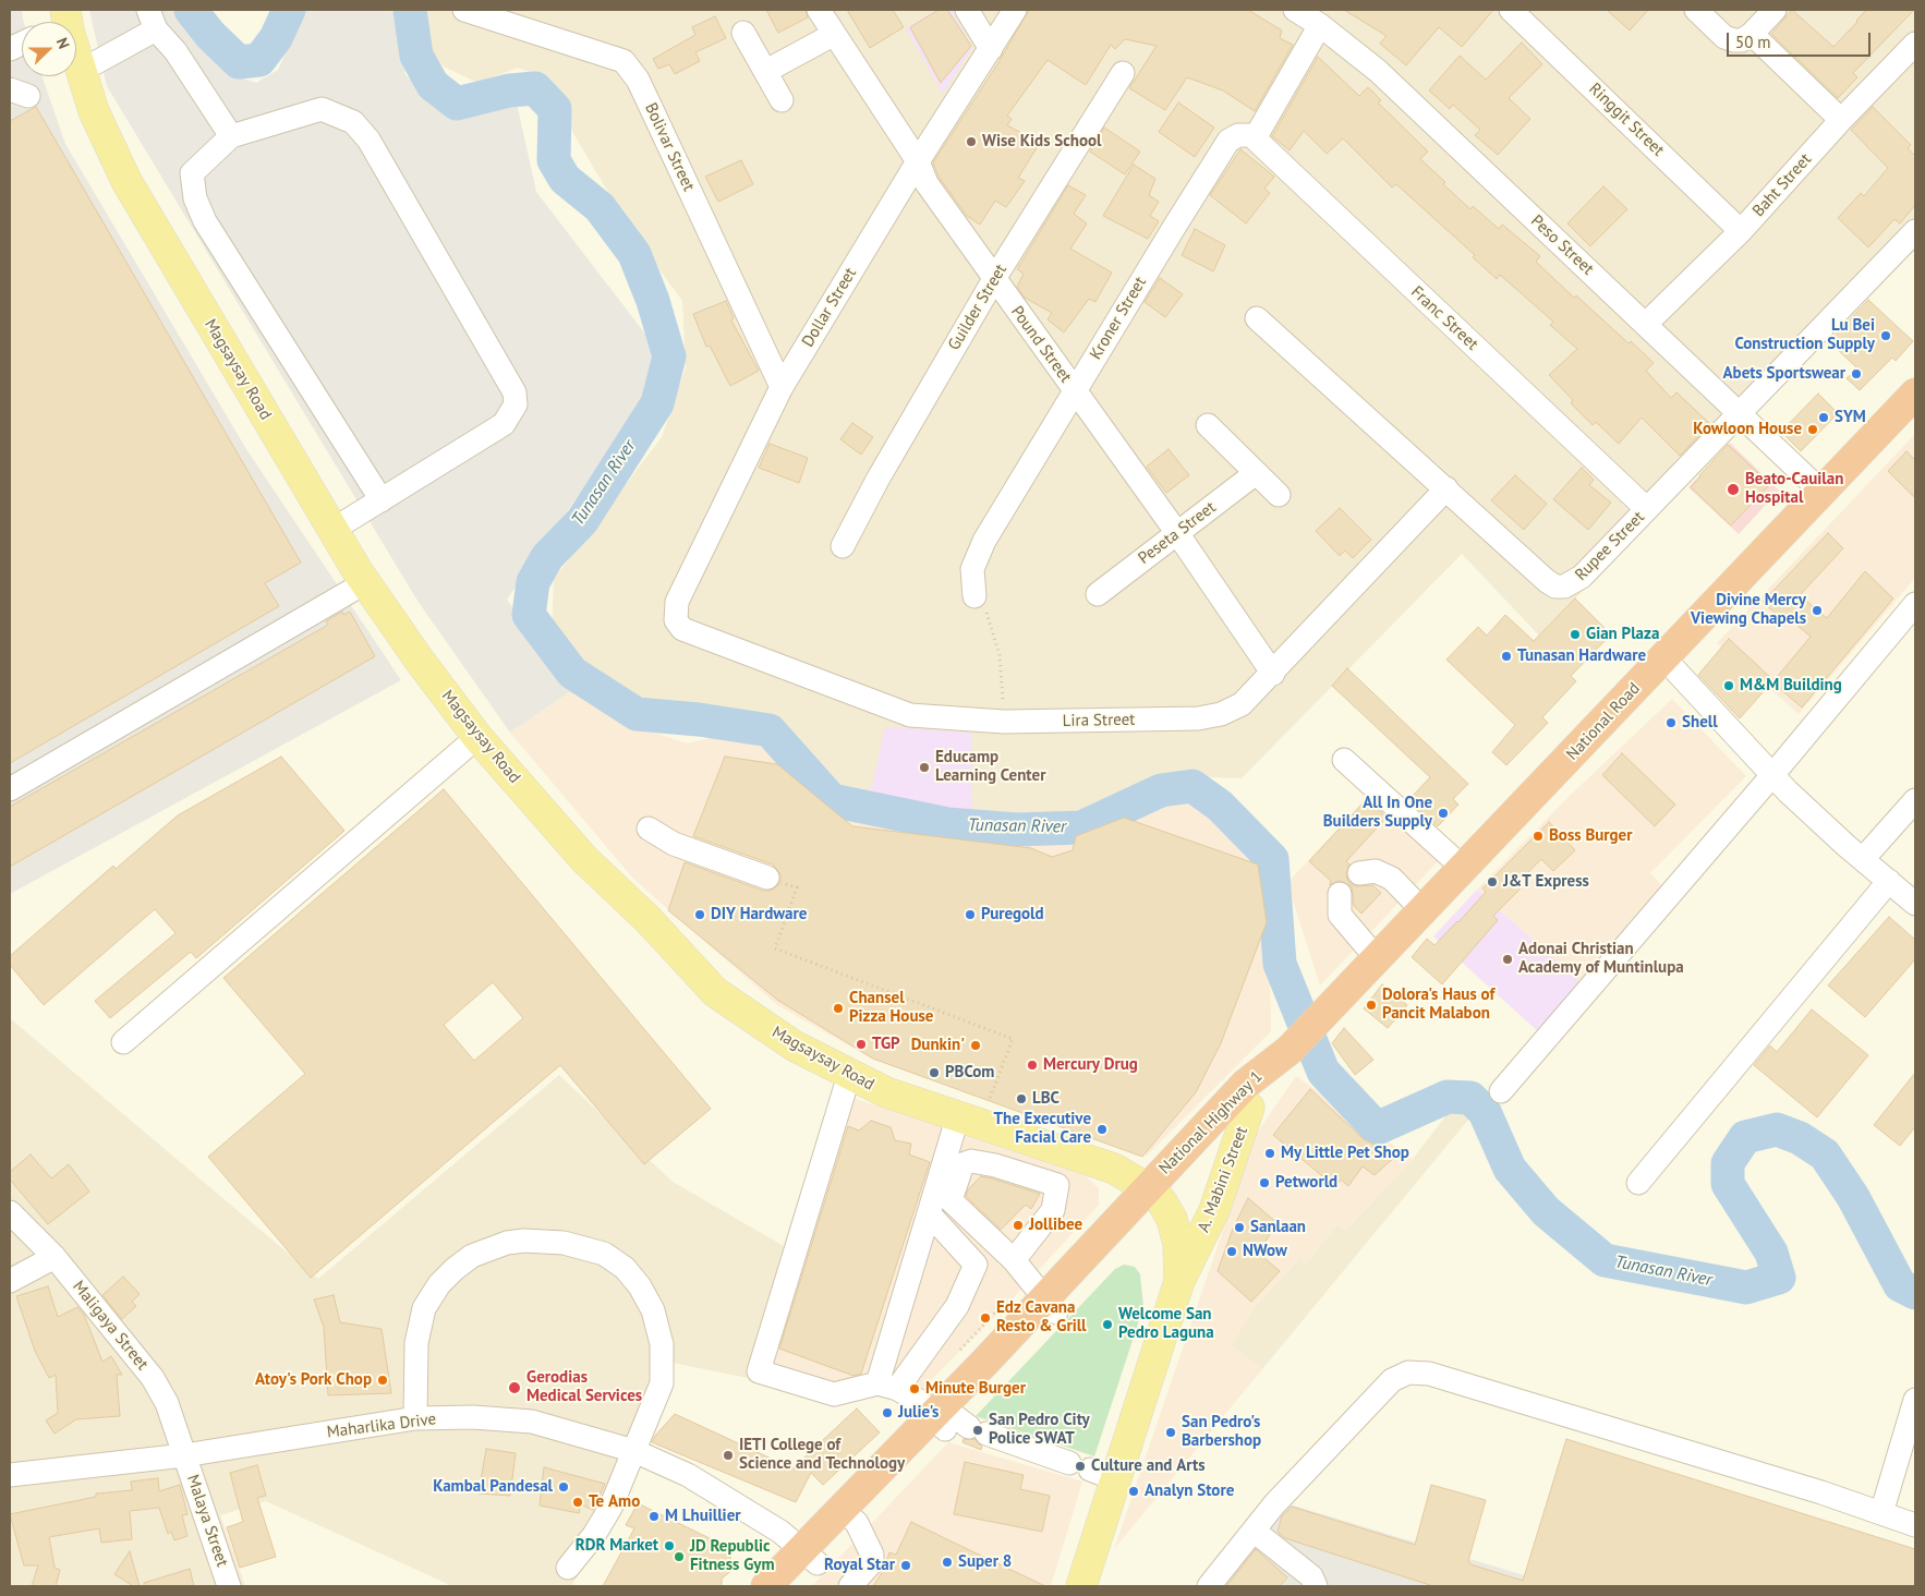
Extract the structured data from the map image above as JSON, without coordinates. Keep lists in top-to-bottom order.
{
  "streets": {
    "highway": ["National Road", "National Highway 1"],
    "main road": ["Magsaysay Road", "A. Mabini Street"],
    "street": [
      "Ringgit Street",
      "Bolivar Street",
      "Baht Street",
      "Peso Street",
      "Dollar Street",
      "Guilder Street",
      "Kroner Street",
      "Franc Street",
      "Pound Street",
      "Peseta Street",
      "Rupee Street",
      "Lira Street",
      "Maligaya Street",
      "Maharlika Drive",
      "Malaya Street"
    ]
  },
  "crossings": [
    ["Ringgit Street", "Baht Street"],
    ["Bolivar Street", "Dollar Street"],
    ["Baht Street", "Peso Street"],
    ["Peso Street", "Kroner Street"],
    ["Peso Street", "Rupee Street"],
    ["Peso Street", "National Road"],
    ["Dollar Street", "Pound Street"],
    ["Dollar Street", "Lira Street"],
    ["Guilder Street", "Pound Street"],
    ["Kroner Street", "Franc Street"],
    ["Kroner Street", "Pound Street"],
    ["Franc Street", "Rupee Street"],
    ["Pound Street", "Peseta Street"],
    ["Pound Street", "Lira Street"],
    ["Magsaysay Road", "National Highway 1"],
    ["Magsaysay Road", "A. Mabini Street"],
    ["Rupee Street", "Lira Street"],
    ["National Road", "National Highway 1"],
    ["National Highway 1", "A. Mabini Street"],
    ["National Highway 1", "Maharlika Drive"],
    ["Maligaya Street", "Maharlika Drive"],
    ["Maligaya Street", "Malaya Street"],
    ["Maharlika Drive", "Malaya Street"]
  ],
  "water": ["Tunasan River"],
  "places": [
    "Wise Kids School",
    "Lu Bei Construction Supply",
    "Abets Sportswear",
    "SYM",
    "Kowloon House",
    "Beato-Cauilan Hospital",
    "Divine Mercy Viewing Chapels",
    "Gian Plaza",
    "Tunasan Hardware",
    "M&M Building",
    "Shell",
    "Educamp Learning Center",
    "All In One Builders Supply",
    "Boss Burger",
    "J&T Express",
    "DIY Hardware",
    "Puregold",
    "Adonai Christian Academy of Muntinlupa",
    "Dolora's Haus of Pancit Malabon",
    "Chansel Pizza House",
    "TGP",
    "Dunkin'",
    "Mercury Drug",
    "PBCom",
    "LBC",
    "The Executive Facial Care",
    "My Little Pet Shop",
    "Petworld",
    "Jollibee",
    "Sanlaan",
    "NWow",
    "Edz Cavana Resto & Grill",
    "Welcome San Pedro Laguna",
    "Atoy's Pork Chop",
    "Gerodias Medical Services",
    "Minute Burger",
    "Julie's",
    "San Pedro City Police SWAT",
    "San Pedro's Barbershop",
    "IETI College of Science and Technology",
    "Culture and Arts",
    "Kambal Pandesal",
    "Analyn Store",
    "Te Amo",
    "M Lhuillier",
    "RDR Market",
    "JD Republic Fitness Gym",
    "Super 8",
    "Royal Star"
  ],
  "scale_bar": "50 m",
  "north": "right"
}
